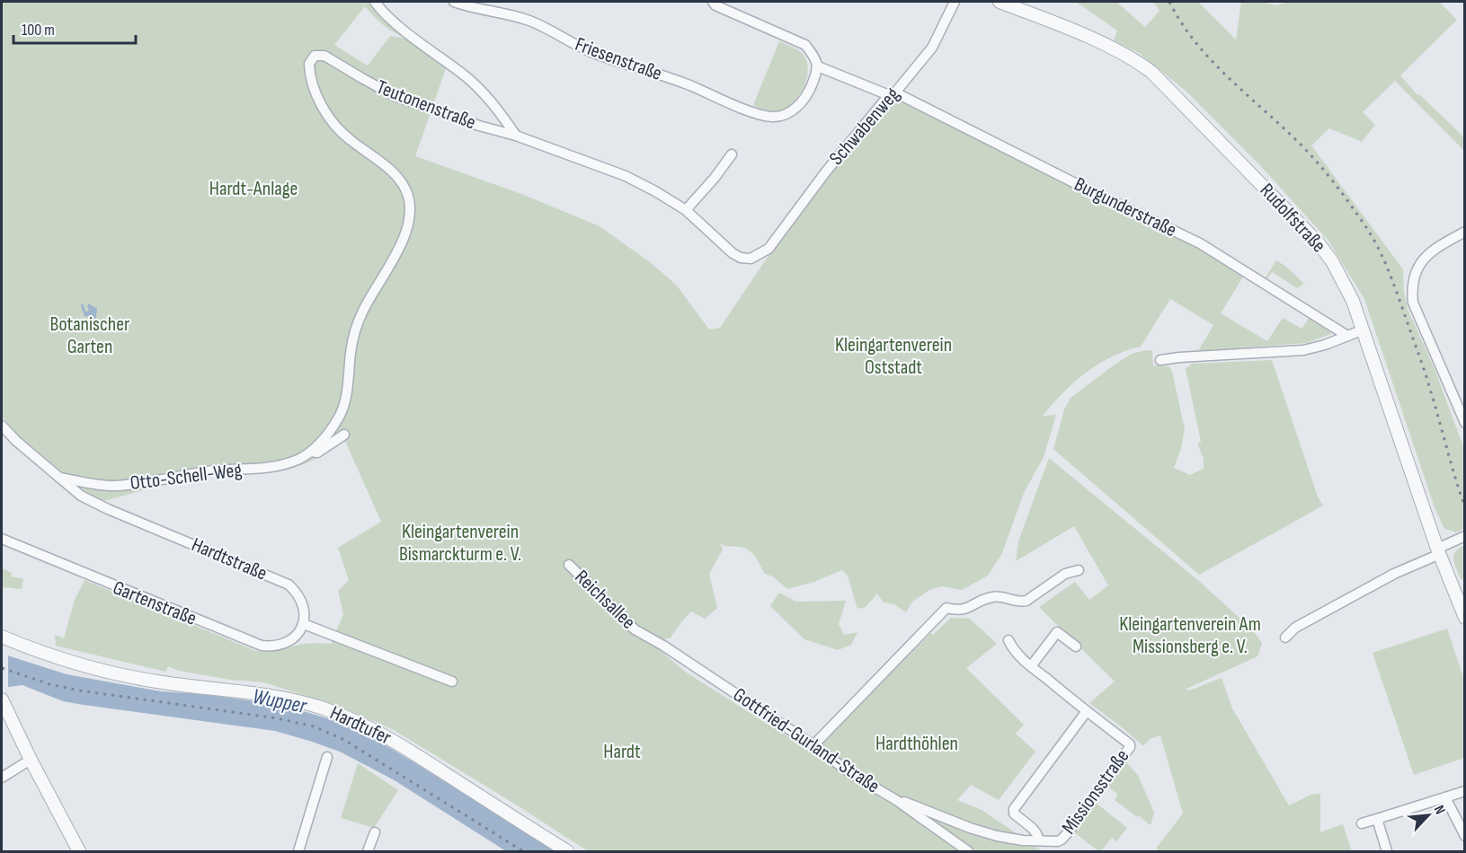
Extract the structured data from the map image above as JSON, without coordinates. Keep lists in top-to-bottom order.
{
  "streets": {
    "street": [
      "Friesenstraße",
      "Teutonenstraße",
      "Schwabenweg",
      "Burgunderstraße",
      "Rudolfstraße",
      "Otto-Schell-Weg",
      "Hardtstraße",
      "Reichsallee",
      "Gartenstraße",
      "Hardtufer",
      "Gottfried-Gurland-Straße",
      "Missionsstraße"
    ]
  },
  "crossings": [
    ["Friesenstraße", "Burgunderstraße"],
    ["Teutonenstraße", "Schwabenweg"],
    ["Teutonenstraße", "Otto-Schell-Weg"],
    ["Schwabenweg", "Burgunderstraße"],
    ["Otto-Schell-Weg", "Hardtstraße"],
    ["Hardtstraße", "Gartenstraße"],
    ["Reichsallee", "Gottfried-Gurland-Straße"],
    ["Gottfried-Gurland-Straße", "Missionsstraße"]
  ],
  "water": ["Wupper"],
  "parks": [
    "Hardt-Anlage",
    "Botanischer Garten",
    "Kleingartenverein Oststadt",
    "Kleingartenverein Bismarckturm e. V.",
    "Kleingartenverein Am Missionsberg e. V.",
    "Hardthöhlen",
    "Hardt"
  ],
  "scale_bar": "100 m",
  "north": "top right"
}
